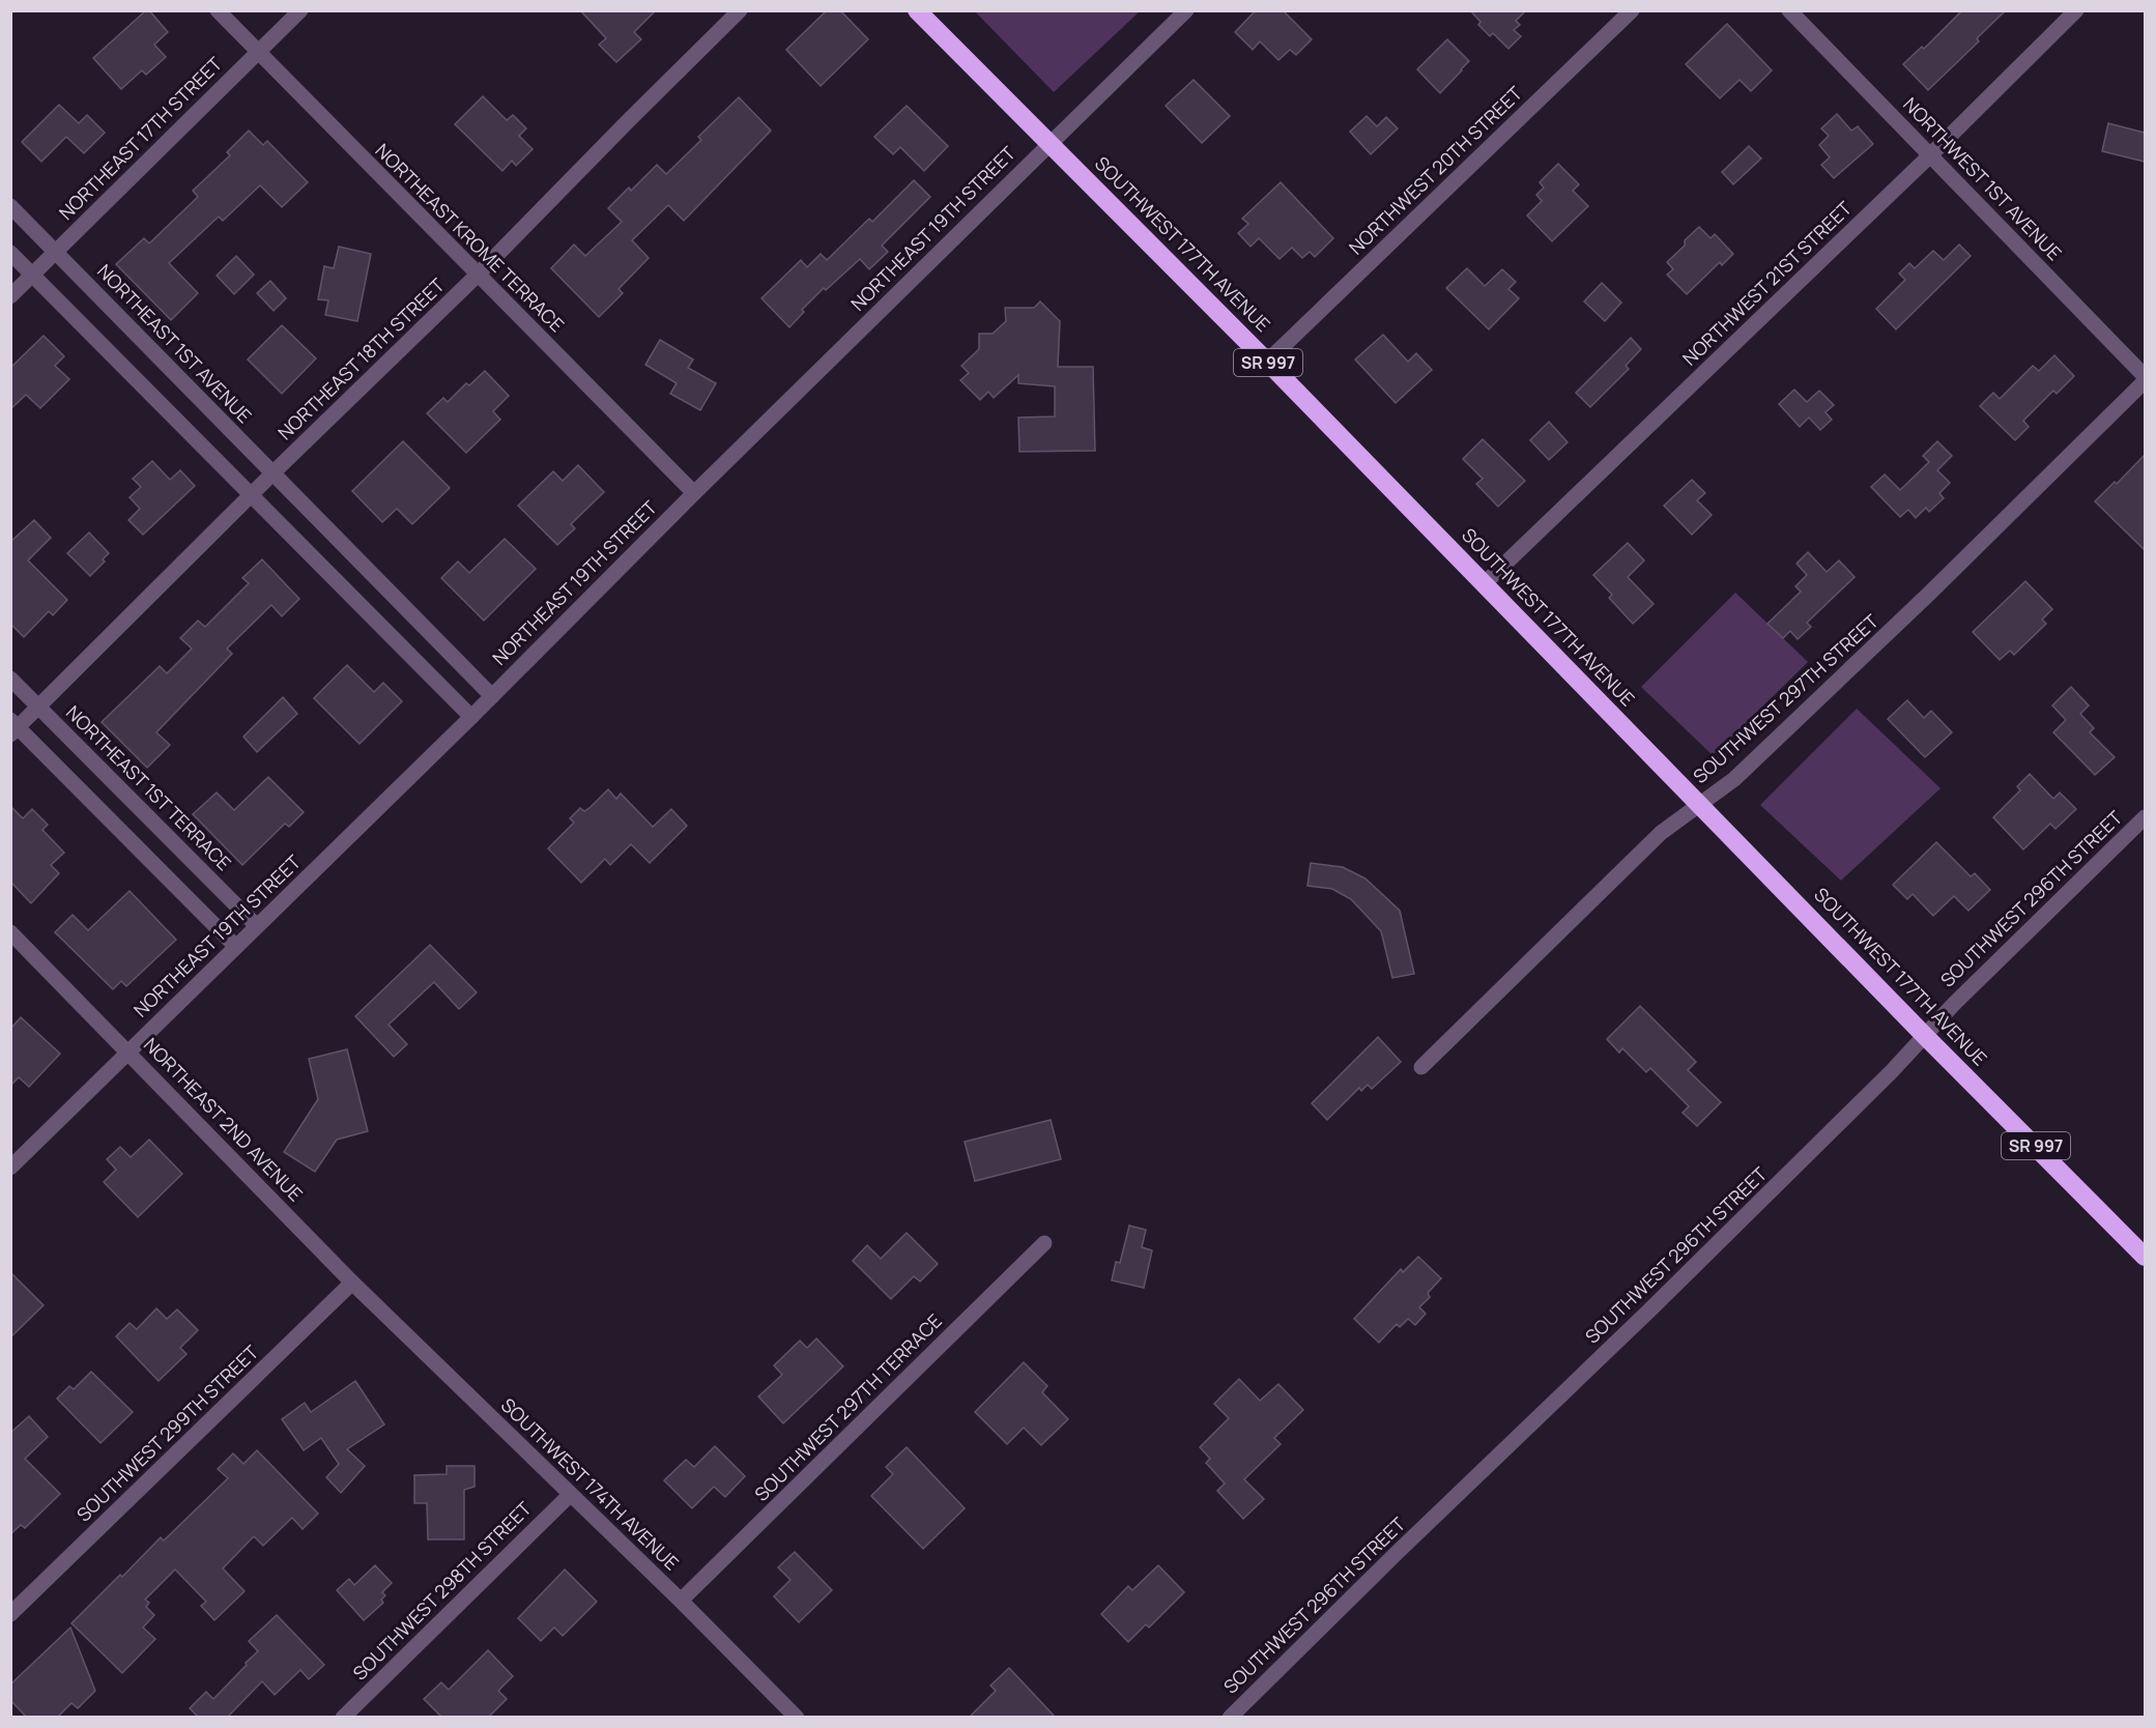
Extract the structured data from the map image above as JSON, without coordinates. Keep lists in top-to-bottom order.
{
  "streets": {
    "highway": ["SOUTHWEST 177TH AVENUE", "SR 997"],
    "street": [
      "NORTHEAST 17TH STREET",
      "NORTHWEST 20TH STREET",
      "NORTHWEST 1ST AVENUE",
      "NORTHEAST 19TH STREET",
      "NORTHEAST KROME TERRACE",
      "NORTHWEST 21ST STREET",
      "NORTHEAST 1ST AVENUE",
      "NORTHEAST 18TH STREET",
      "SOUTHWEST 297TH STREET",
      "NORTHEAST 1ST TERRACE",
      "SOUTHWEST 296TH STREET",
      "NORTHEAST 2ND AVENUE",
      "SOUTHWEST 297TH TERRACE",
      "SOUTHWEST 299TH STREET",
      "SOUTHWEST 174TH AVENUE",
      "SOUTHWEST 298TH STREET"
    ]
  },
  "crossings": [
    ["NORTHEAST 17TH STREET", "NORTHEAST KROME TERRACE"],
    ["NORTHEAST 17TH STREET", "NORTHEAST 1ST AVENUE"],
    ["NORTHWEST 20TH STREET", "SOUTHWEST 177TH AVENUE"],
    ["NORTHWEST 1ST AVENUE", "NORTHWEST 21ST STREET"],
    ["NORTHWEST 1ST AVENUE", "SOUTHWEST 297TH STREET"],
    ["NORTHEAST 19TH STREET", "NORTHEAST KROME TERRACE"],
    ["NORTHEAST 19TH STREET", "SOUTHWEST 177TH AVENUE"],
    ["NORTHEAST 19TH STREET", "NORTHEAST 1ST AVENUE"],
    ["NORTHEAST 19TH STREET", "NORTHEAST 1ST TERRACE"],
    ["NORTHEAST 19TH STREET", "NORTHEAST 2ND AVENUE"],
    ["NORTHEAST KROME TERRACE", "NORTHEAST 18TH STREET"],
    ["SOUTHWEST 177TH AVENUE", "NORTHWEST 21ST STREET"],
    ["SOUTHWEST 177TH AVENUE", "SOUTHWEST 297TH STREET"],
    ["SOUTHWEST 177TH AVENUE", "SOUTHWEST 296TH STREET"],
    ["NORTHEAST 1ST AVENUE", "NORTHEAST 18TH STREET"],
    ["NORTHEAST 18TH STREET", "NORTHEAST 1ST TERRACE"],
    ["NORTHEAST 2ND AVENUE", "SOUTHWEST 299TH STREET"],
    ["NORTHEAST 2ND AVENUE", "SOUTHWEST 174TH AVENUE"],
    ["SOUTHWEST 297TH TERRACE", "SOUTHWEST 174TH AVENUE"],
    ["SOUTHWEST 299TH STREET", "SOUTHWEST 174TH AVENUE"],
    ["SOUTHWEST 174TH AVENUE", "SOUTHWEST 298TH STREET"]
  ]
}
